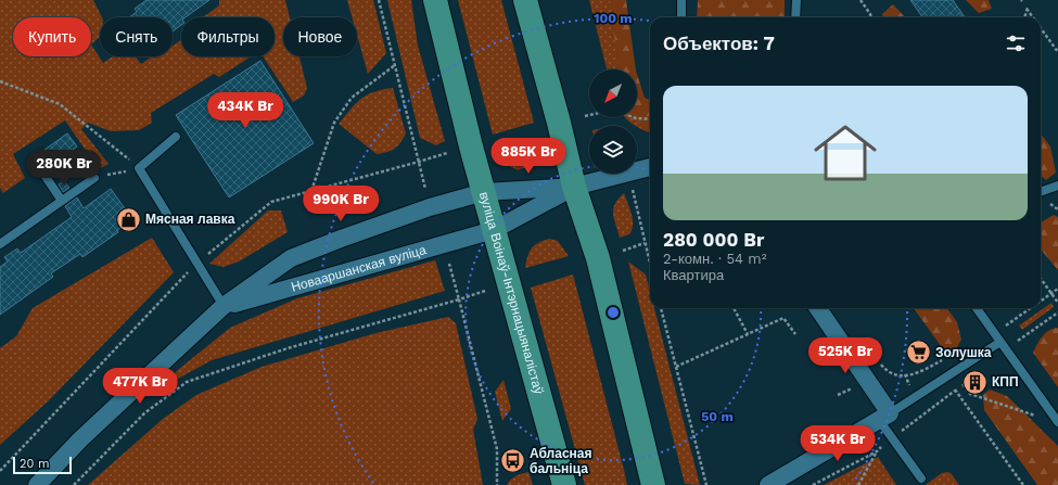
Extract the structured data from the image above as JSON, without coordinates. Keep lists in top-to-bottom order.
{
  "streets": {
    "main road": ["вуліца Воінаў-Інтэрнацыяналістаў"],
    "street": ["Новааршанская вуліца"]
  },
  "crossings": [
    ["Новааршанская вуліца", "вуліца Воінаў-Інтэрнацыяналістаў"]
  ],
  "places": {
    "shop": ["Мясная лавка"],
    "supermarket": ["Золушка"],
    "building": ["КПП"],
    "bus stop": ["Абласная бальніца"]
  },
  "scale_bar": "20 m",
  "north": "bottom left",
  "page": {
    "chip": [
      "Купить",
      "Снять",
      "Фильтры",
      "Новое"
    ],
    "heading": "Объектов: 7",
    "list": [
      {
        "name": "280 000 Br",
        "note": "2-комн. · 54 m² · Квартира"
      }
    ],
    "price": [
      "434K Br",
      "885K Br",
      "280K Br",
      "990K Br",
      "525K Br",
      "477K Br",
      "534K Br"
    ],
    "scale": "20 m"
  },
  "rings": ["100 m", "50 m"]
}
